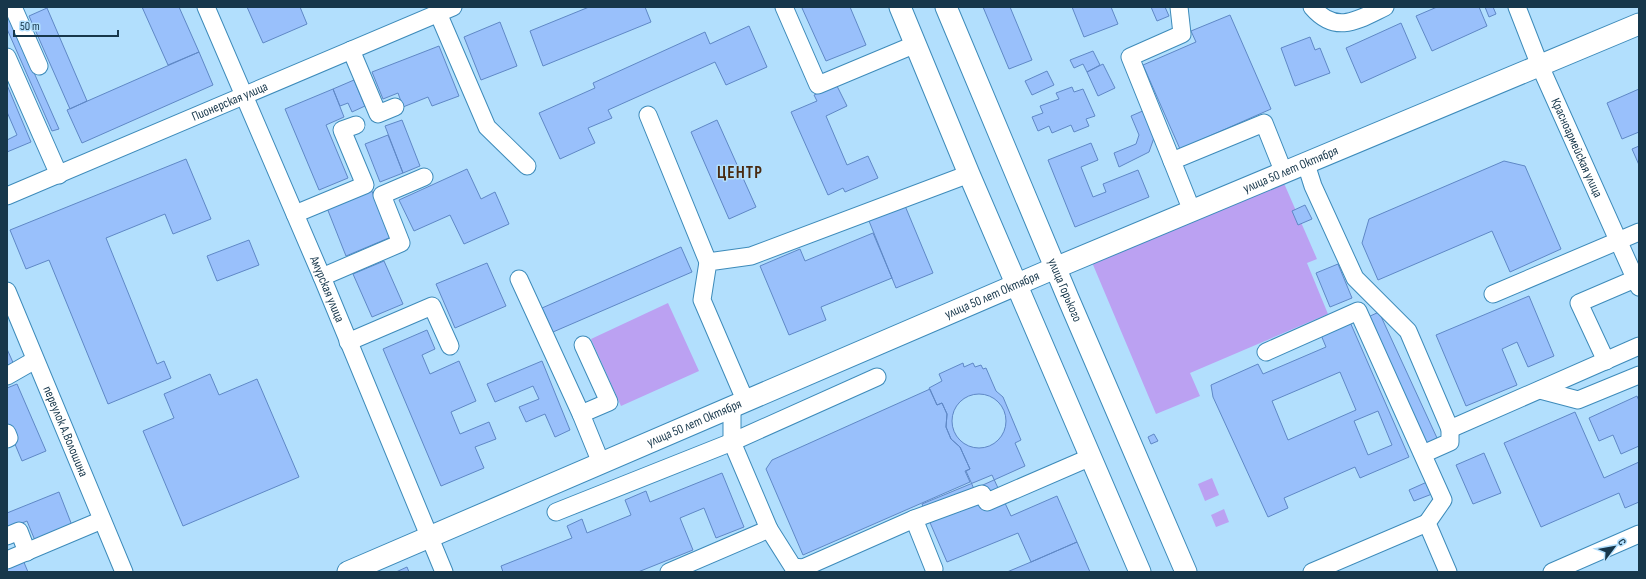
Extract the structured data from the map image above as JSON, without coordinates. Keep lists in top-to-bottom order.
{
  "streets": {
    "main road": ["улица 50 лет Октября", "улица Горького"],
    "street": [
      "Пионерская улица",
      "Красноармейская улица",
      "Амурская улица",
      "переулок А.Волошина"
    ]
  },
  "crossings": [
    ["Пионерская улица", "Амурская улица"],
    ["Красноармейская улица", "улица 50 лет Октября"],
    ["улица 50 лет Октября", "Амурская улица"],
    ["улица 50 лет Октября", "улица Горького"]
  ],
  "districts": ["ЦЕНТР"],
  "scale_bar": "50 m",
  "north": "top right"
}
